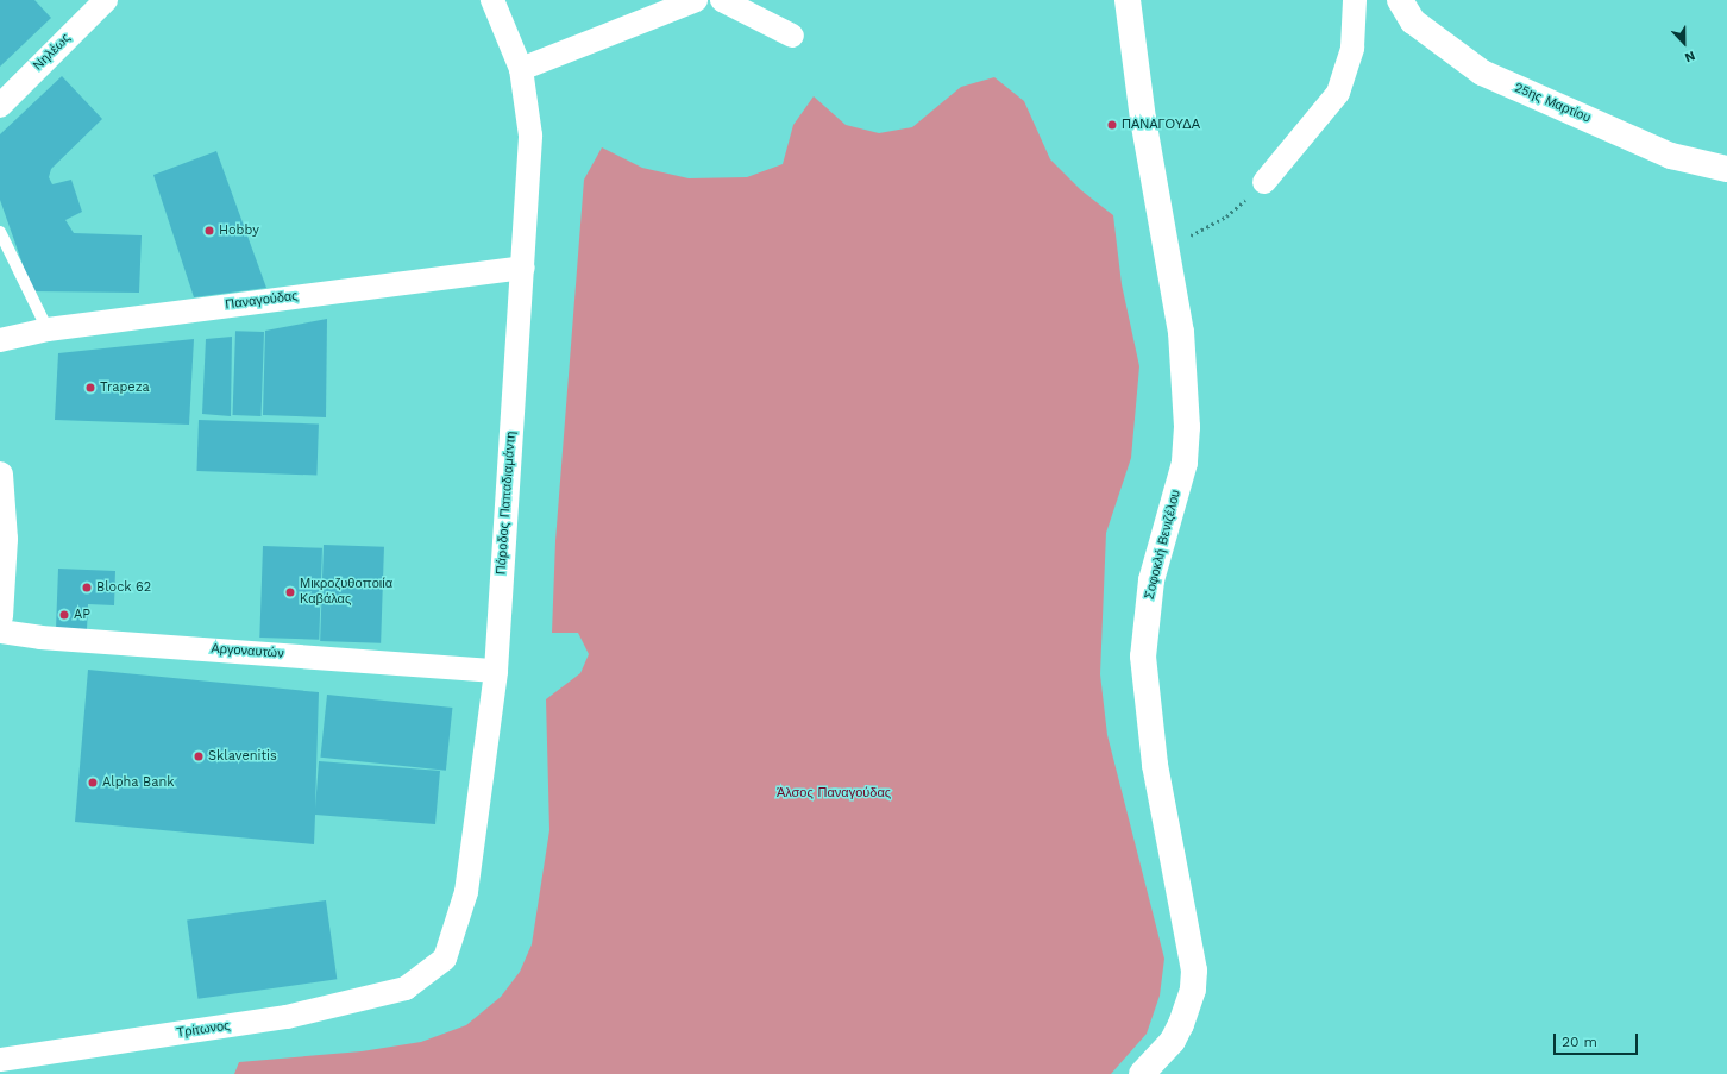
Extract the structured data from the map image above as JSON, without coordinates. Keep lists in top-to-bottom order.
{
  "streets": {
    "street": [
      "Νηλέως",
      "25ης Μαρτίου",
      "Παναγούδας",
      "Πάροδος Παπαδιαμάντη",
      "Σοφοκλή Βενιζέλου",
      "Αργοναυτών",
      "Τρίτωνος"
    ]
  },
  "crossings": [
    ["Παναγούδας", "Πάροδος Παπαδιαμάντη"],
    ["Πάροδος Παπαδιαμάντη", "Αργοναυτών"],
    ["Πάροδος Παπαδιαμάντη", "Τρίτωνος"]
  ],
  "parks": ["Άλσος Παναγούδας"],
  "places": [
    "ΠΑΝΑΓΟΥΔΑ",
    "Hobby",
    "Trapeza",
    "Block 62",
    "Μικροζυθοποιία Καβάλας",
    "AP",
    "Sklavenitis",
    "Alpha Bank"
  ],
  "scale_bar": "20 m",
  "north": "bottom"
}
